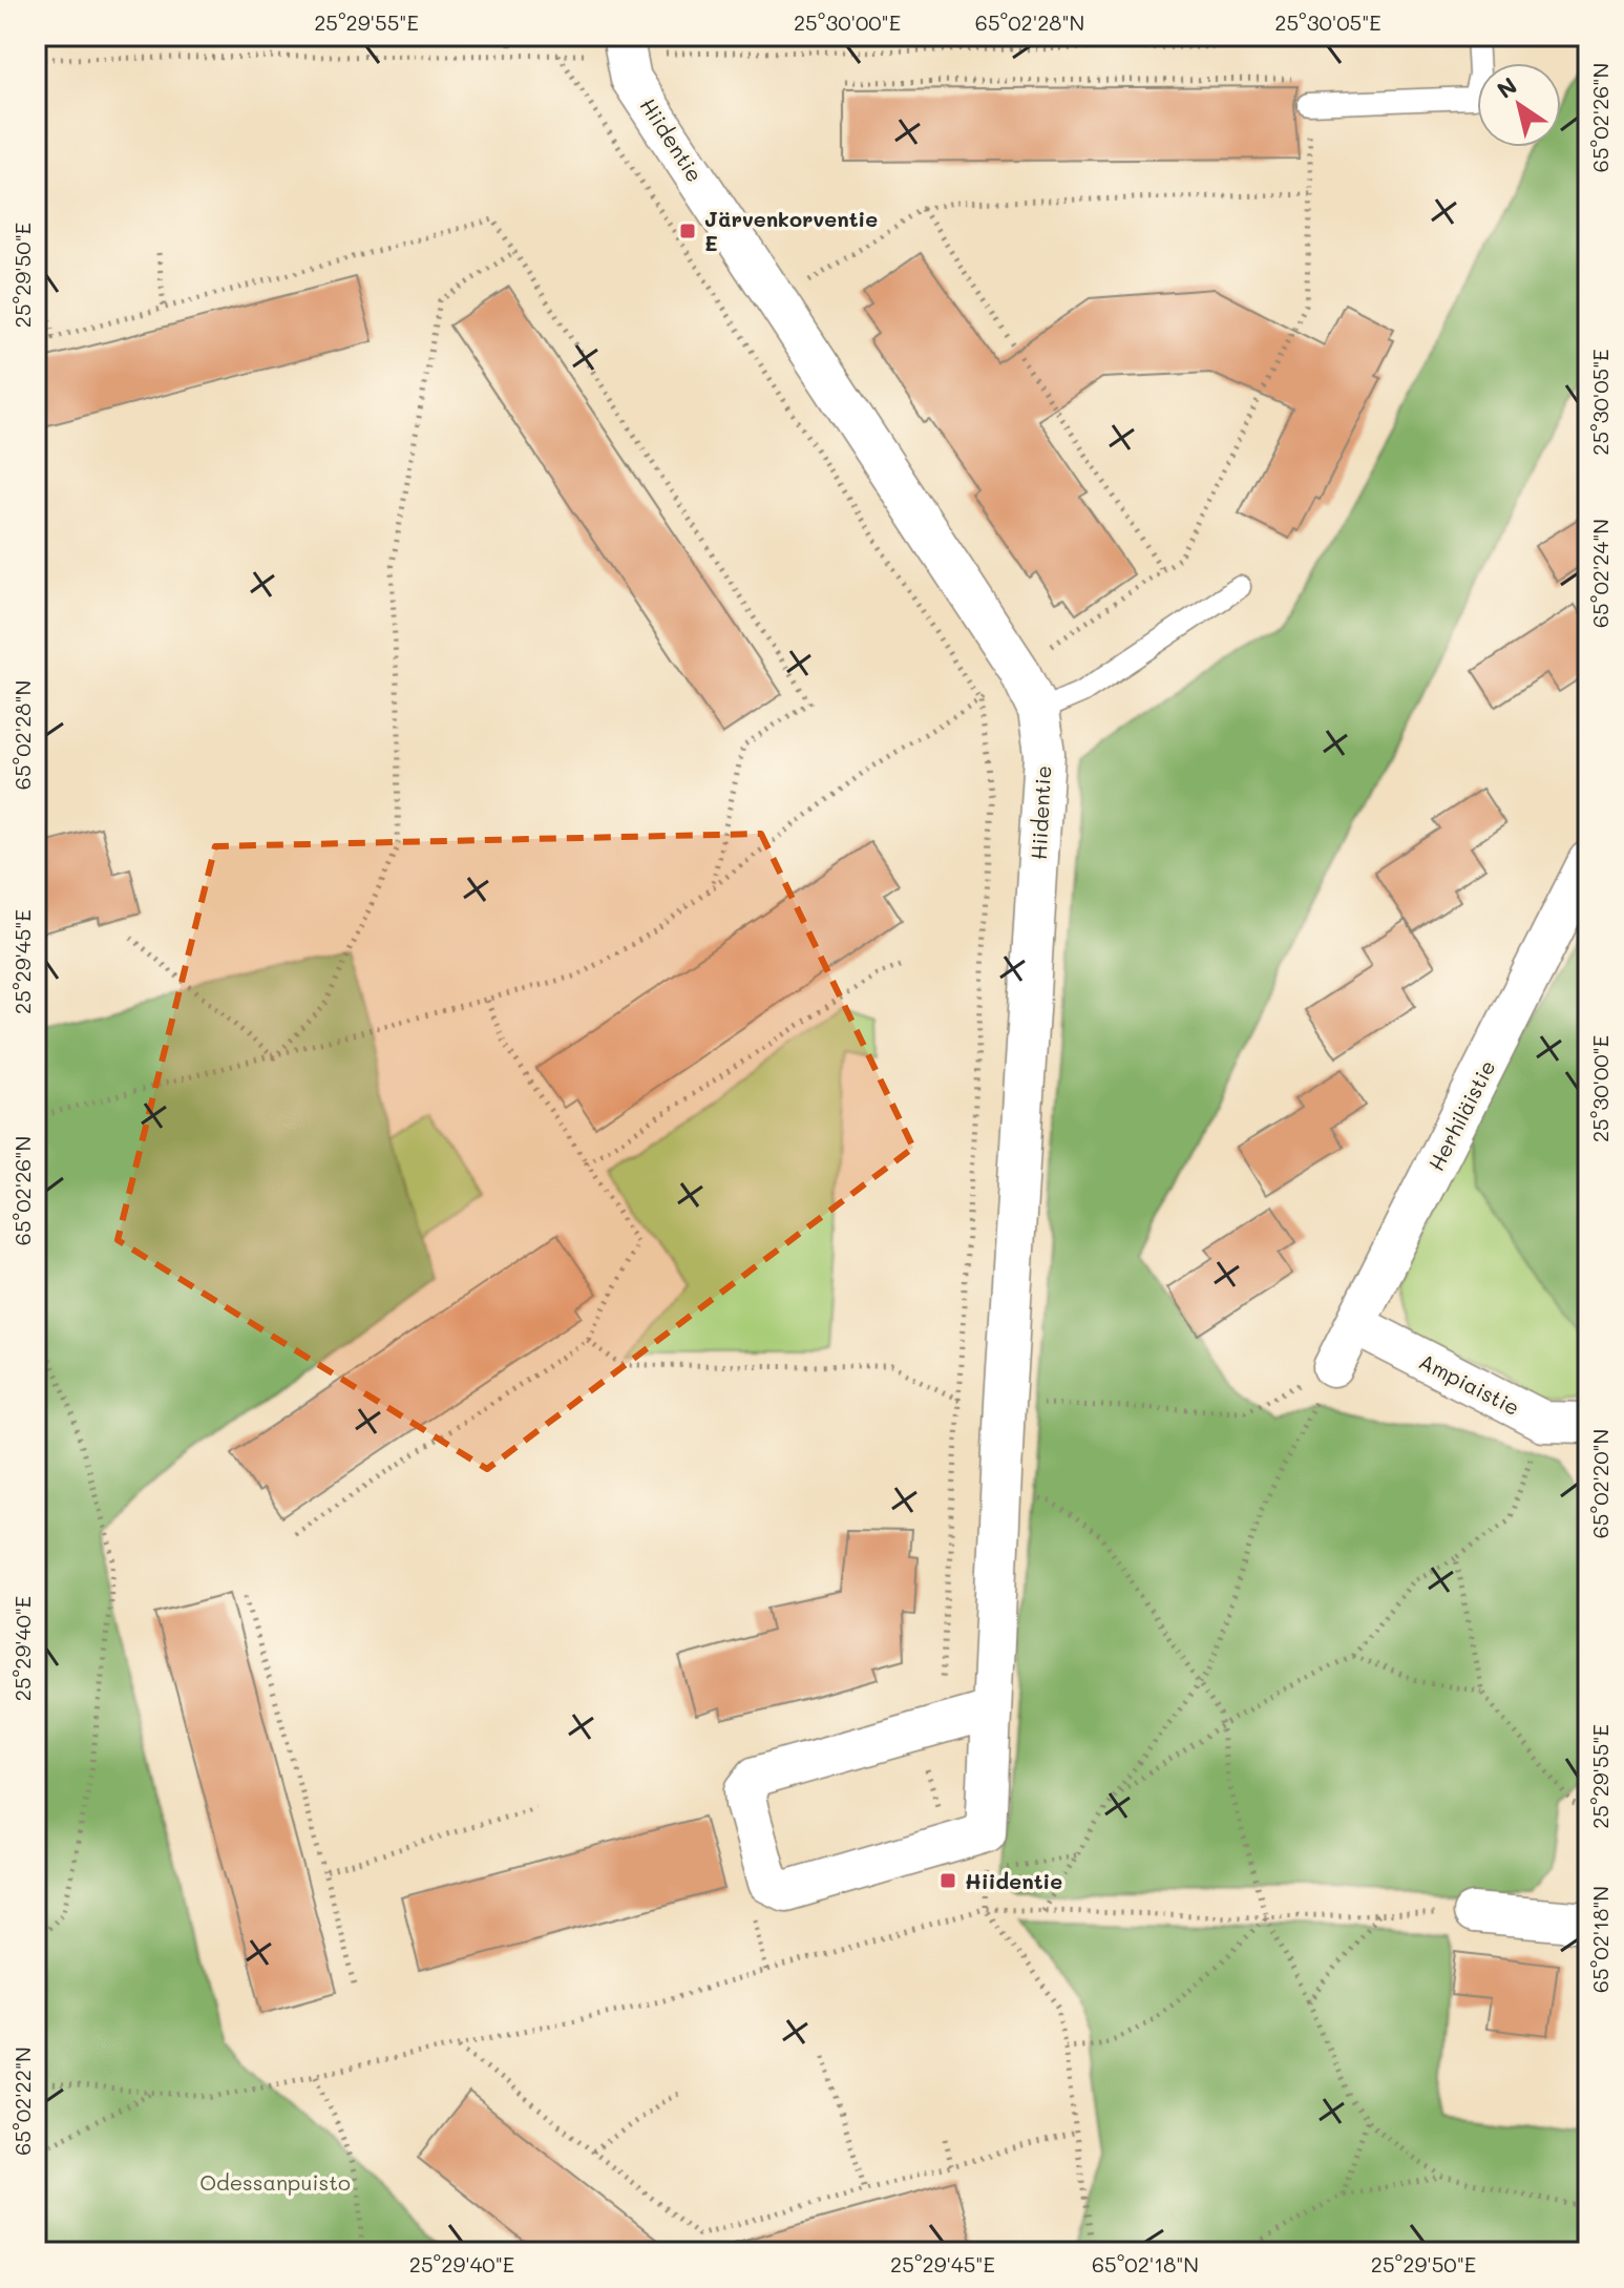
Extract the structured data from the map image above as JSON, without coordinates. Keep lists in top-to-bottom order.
{
  "streets": {
    "street": ["Hiidentie", "Herhiläistie", "Ampiaistie"]
  },
  "crossings": [
    ["Herhiläistie", "Ampiaistie"]
  ],
  "parks": ["Odessanpuisto"],
  "places": {
    "transit": ["Järvenkorventie E", "Hiidentie"]
  },
  "north": "top left",
  "coordinates": [
    "25°29'55\"E",
    "25°30'00\"E",
    "65°02'28\"N",
    "25°30'05\"E",
    "65°02'26\"N",
    "25°29'50\"E",
    "65°02'24\"N",
    "25°29'45\"E",
    "65°02'20\"N",
    "25°29'40\"E",
    "65°02'18\"N",
    "65°02'22\"N"
  ]
}
